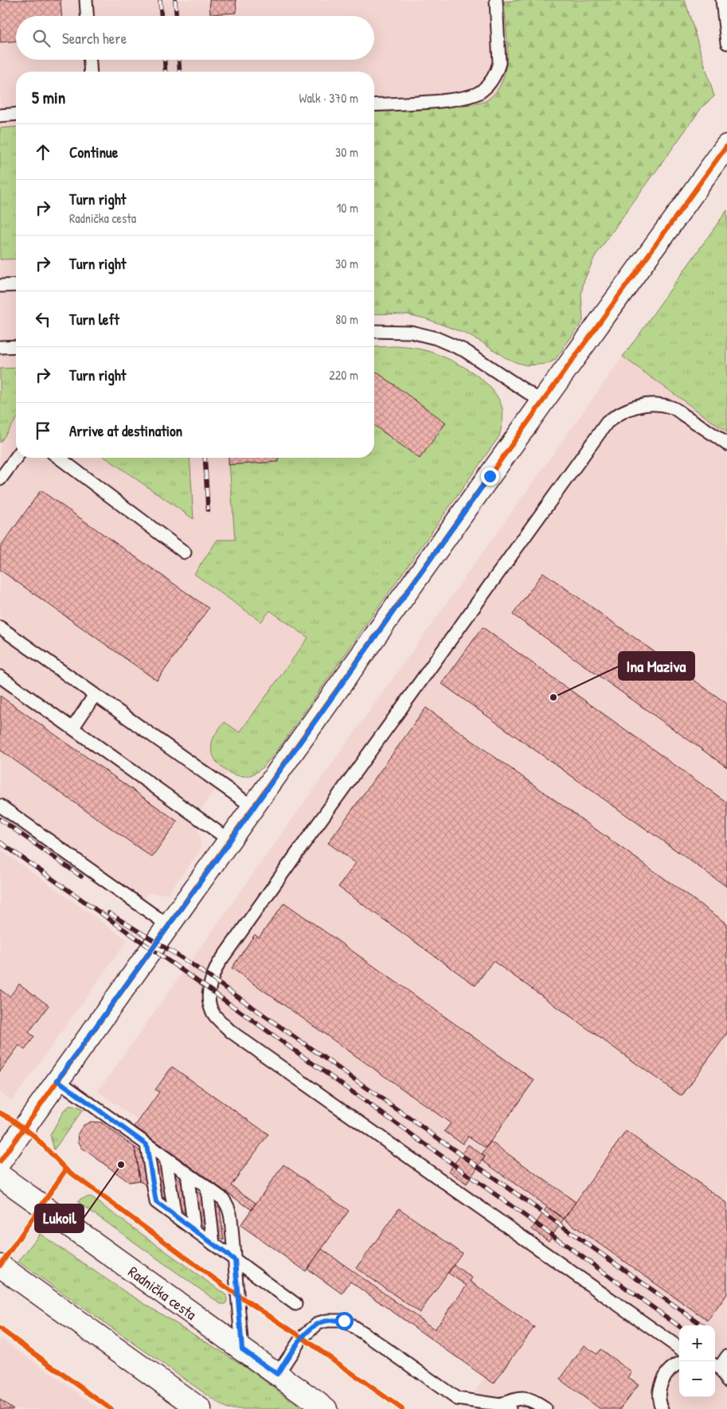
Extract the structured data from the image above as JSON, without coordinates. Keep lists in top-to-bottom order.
{
  "streets": {
    "street": ["Radnička cesta"]
  },
  "places": ["Ina Maziva", "Lukoil"],
  "page": {
    "search": "Search here",
    "heading": ["5 min", "Walk · 370 m"],
    "list": [
      ["Continue", "30 m"],
      ["Turn right", "Radnička cesta", "10 m"],
      ["Turn right", "30 m"],
      ["Turn left", "80 m"],
      ["Turn right", "220 m"],
      "Arrive at destination"
    ],
    "map_buttons": ["+", "−"]
  }
}
